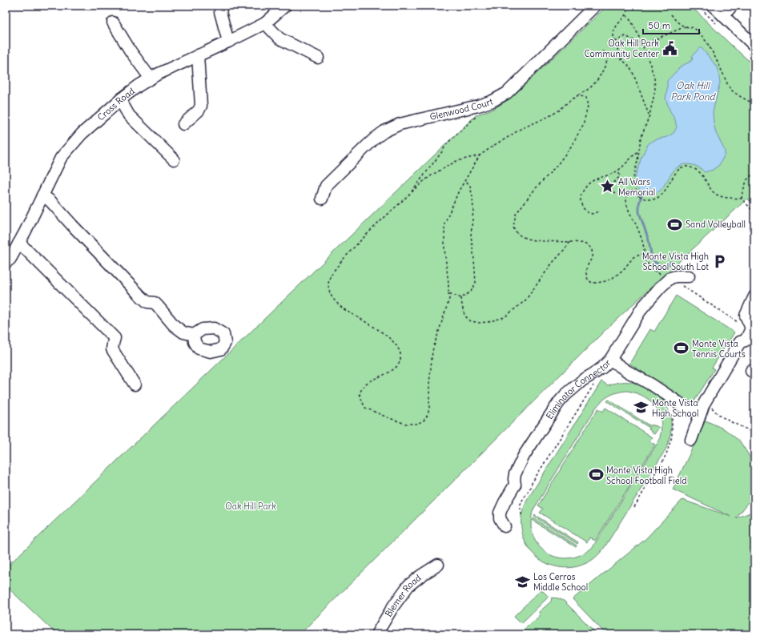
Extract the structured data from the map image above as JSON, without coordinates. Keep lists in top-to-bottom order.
{
  "streets": {
    "street": [
      "Cross Road",
      "Glenwood Court",
      "Eliminator Connector",
      "Blemer Road"
    ]
  },
  "water": ["Oak Hill Park Pond"],
  "parks": ["Oak Hill Park"],
  "places": {
    "public building": ["Oak Hill Park Community Center"],
    "place": ["All Wars Memorial"],
    "sports": ["Sand Volleyball", "Monte Vista Tennis Courts", "Monte Vista High School Football Field"],
    "parking": ["Monte Vista High School South Lot"],
    "school or university": ["Monte Vista High School", "Los Cerros Middle School"]
  },
  "scale_bar": "50 m"
}
